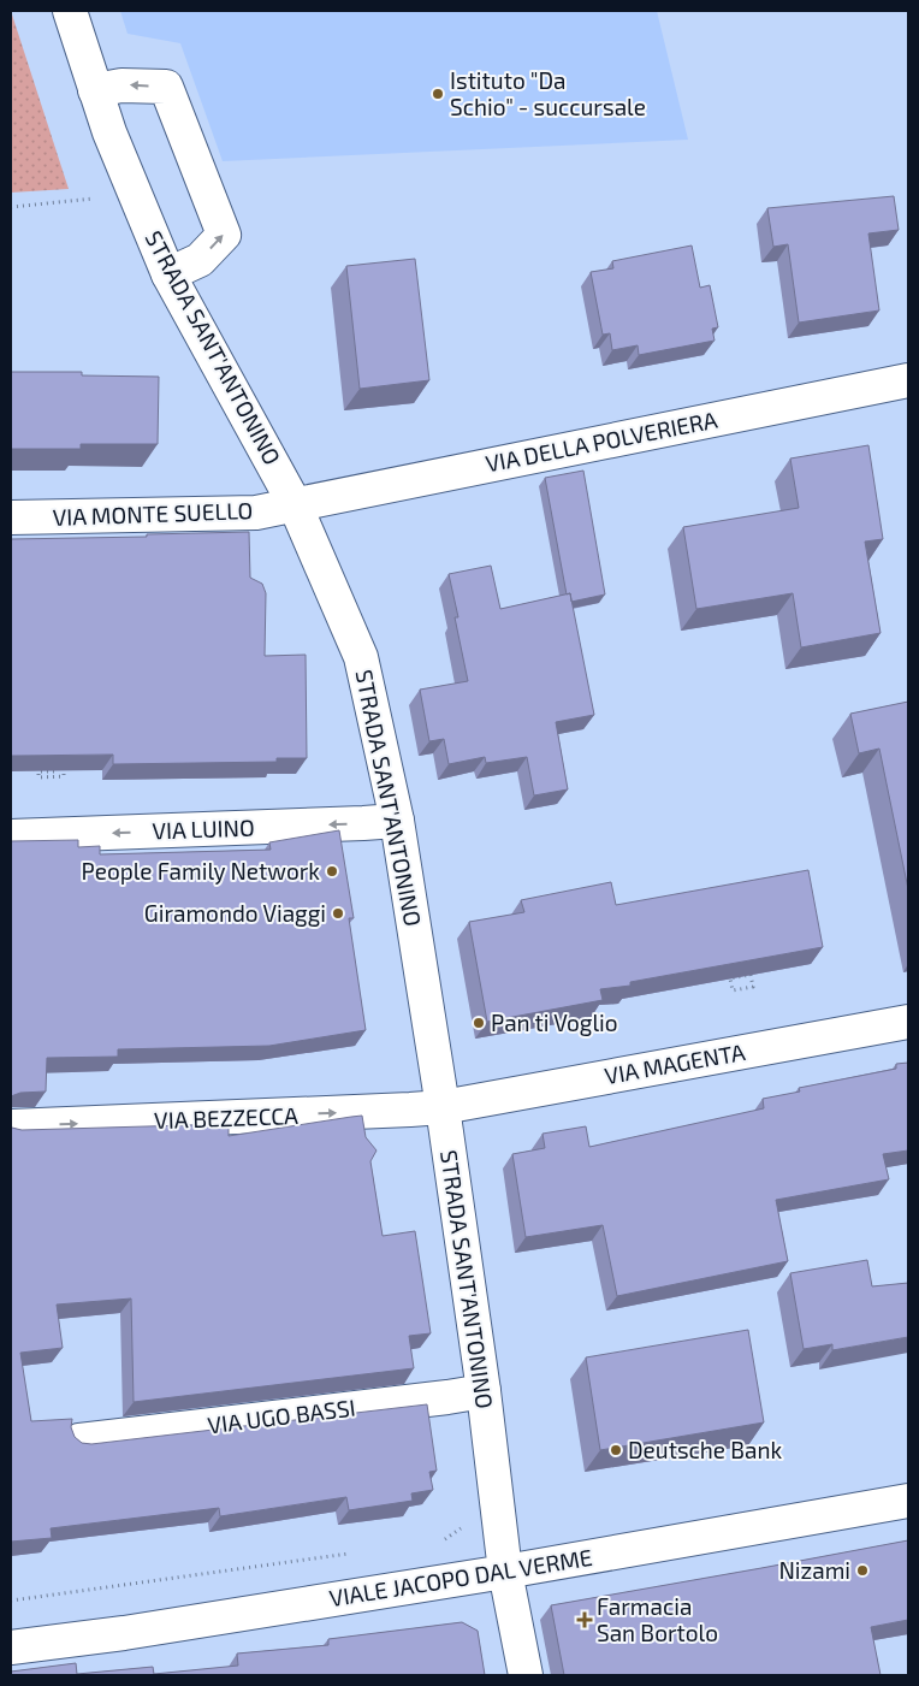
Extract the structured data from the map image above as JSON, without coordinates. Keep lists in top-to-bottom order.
{
  "streets": {
    "street": [
      "STRADA SANT'ANTONINO",
      "VIA DELLA POLVERIERA",
      "VIA MONTE SUELLO",
      "VIA LUINO",
      "VIA MAGENTA",
      "VIA BEZZECCA",
      "VIA UGO BASSI",
      "VIALE JACOPO DAL VERME"
    ]
  },
  "crossings": [
    ["STRADA SANT'ANTONINO", "VIA DELLA POLVERIERA"],
    ["STRADA SANT'ANTONINO", "VIA MONTE SUELLO"],
    ["STRADA SANT'ANTONINO", "VIA LUINO"],
    ["STRADA SANT'ANTONINO", "VIA MAGENTA"],
    ["STRADA SANT'ANTONINO", "VIA BEZZECCA"],
    ["STRADA SANT'ANTONINO", "VIA UGO BASSI"],
    ["STRADA SANT'ANTONINO", "VIALE JACOPO DAL VERME"],
    ["VIA DELLA POLVERIERA", "VIA MONTE SUELLO"],
    ["VIA MAGENTA", "VIA BEZZECCA"]
  ],
  "one_way": ["VIA LUINO", "VIA BEZZECCA"],
  "places": {
    "other": [
      "Istituto \"Da Schio\" - succursale",
      "People Family Network",
      "Giramondo Viaggi",
      "Pan ti Voglio",
      "Deutsche Bank",
      "Nizami"
    ],
    "health": ["Farmacia San Bortolo"]
  }
}
